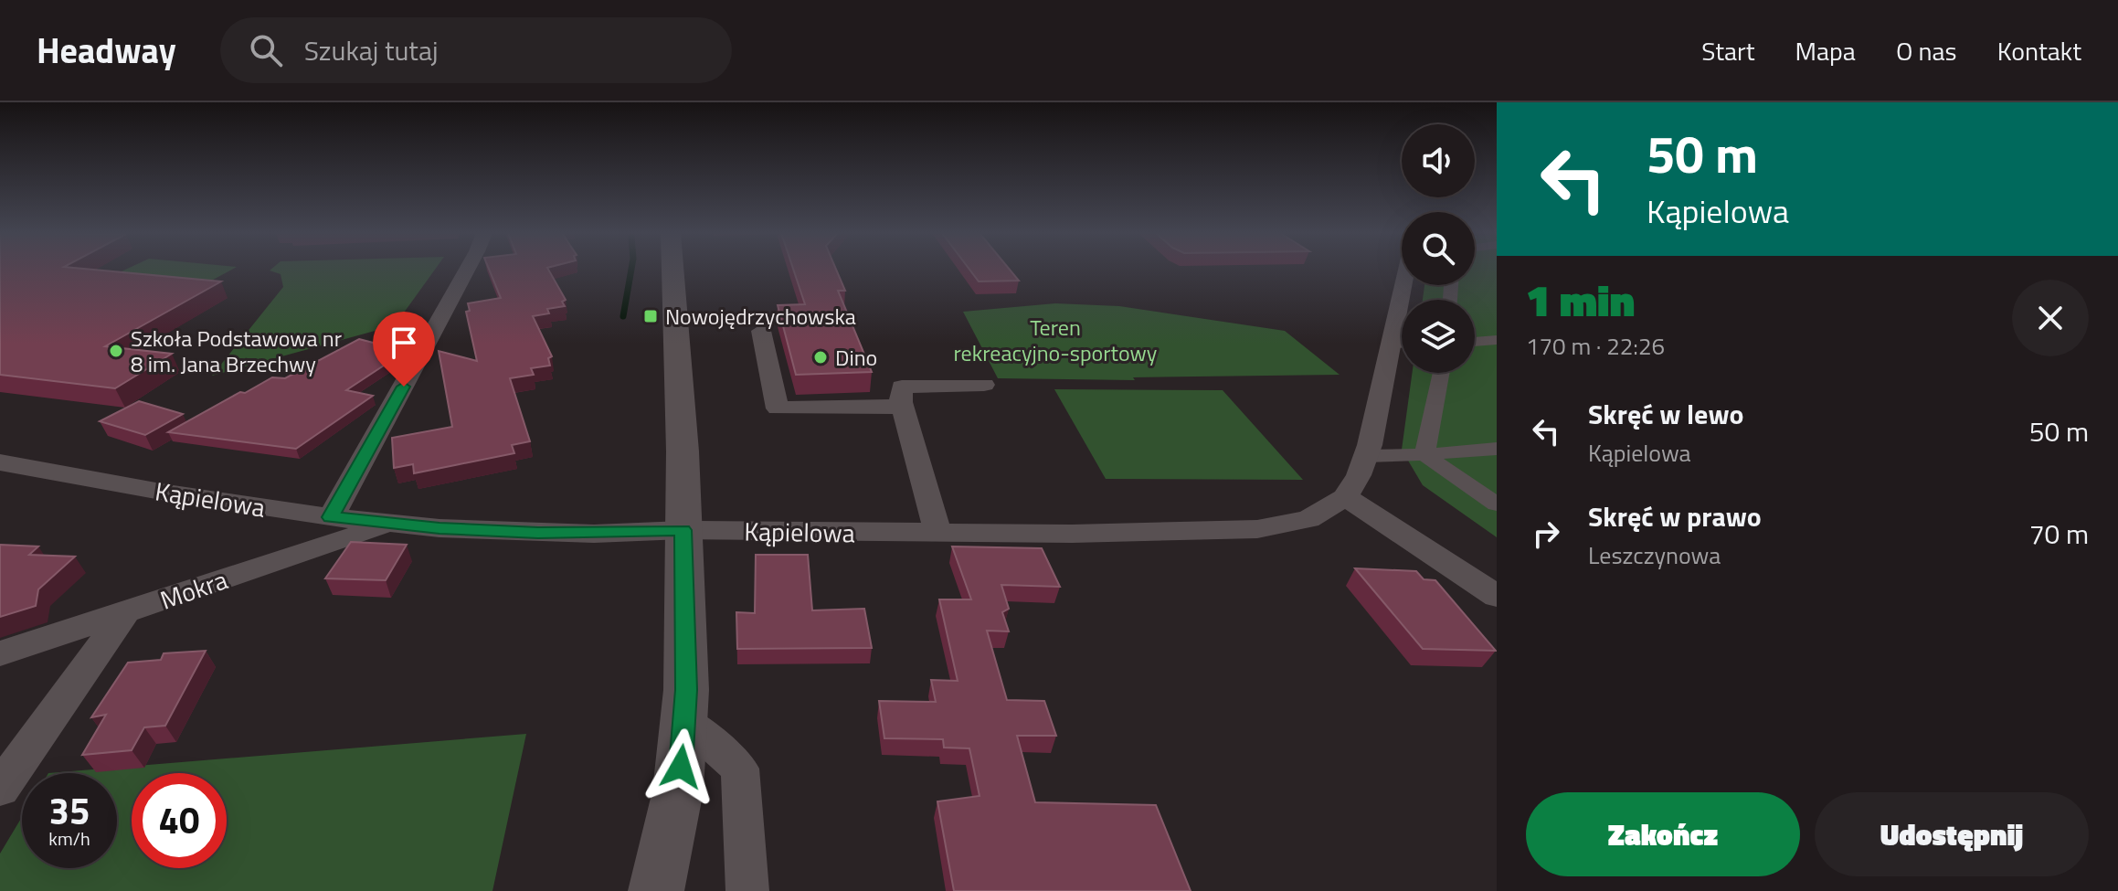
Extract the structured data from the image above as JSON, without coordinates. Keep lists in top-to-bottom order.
{
  "streets": {
    "street": ["Kąpielowa", "Mokra"]
  },
  "crossings": [
    ["Kąpielowa", "Mokra"]
  ],
  "parks": ["Teren rekreacyjno-sportowy"],
  "places": {
    "transit": ["Nowojędrzychowska"],
    "other": ["Szkoła Podstawowa nr 8 im. Jana Brzechwy", "Dino"]
  },
  "page": {
    "header": "Headway",
    "search": "Szukaj tutaj",
    "nav": [
      "Start",
      "Mapa",
      "O nas",
      "Kontakt"
    ],
    "turn": ["50 m", "Kąpielowa"],
    "heading": ["1 min", "170 m · 22:26"],
    "list": [
      {
        "name": "Skręć w lewo",
        "note": "Kąpielowa",
        "value": "50 m"
      },
      {
        "name": "Skręć w prawo",
        "note": "Leszczynowa",
        "value": "70 m"
      }
    ],
    "speed": "35 km/h",
    "limit": "40",
    "buttons": ["Zakończ", "Udostępnij"]
  }
}
